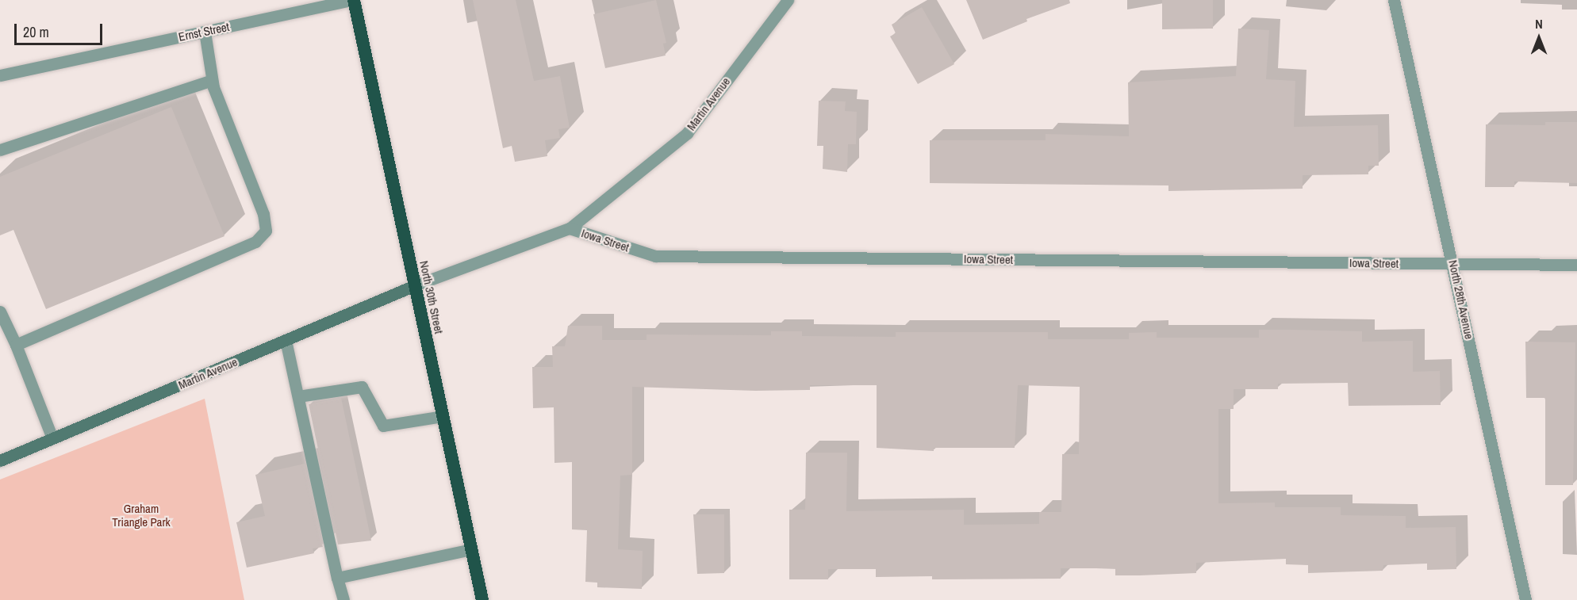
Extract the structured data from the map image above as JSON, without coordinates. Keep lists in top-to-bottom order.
{
  "streets": {
    "highway": ["North 30th Street"],
    "main road": ["Martin Avenue"],
    "street": ["Ernst Street", "Iowa Street", "North 28th Avenue"]
  },
  "crossings": [
    ["Ernst Street", "North 30th Street"],
    ["Martin Avenue", "Iowa Street"],
    ["Martin Avenue", "North 30th Street"],
    ["Iowa Street", "North 30th Street"],
    ["Iowa Street", "North 28th Avenue"]
  ],
  "parks": ["Graham Triangle Park"],
  "scale_bar": "20 m",
  "north": "top"
}
